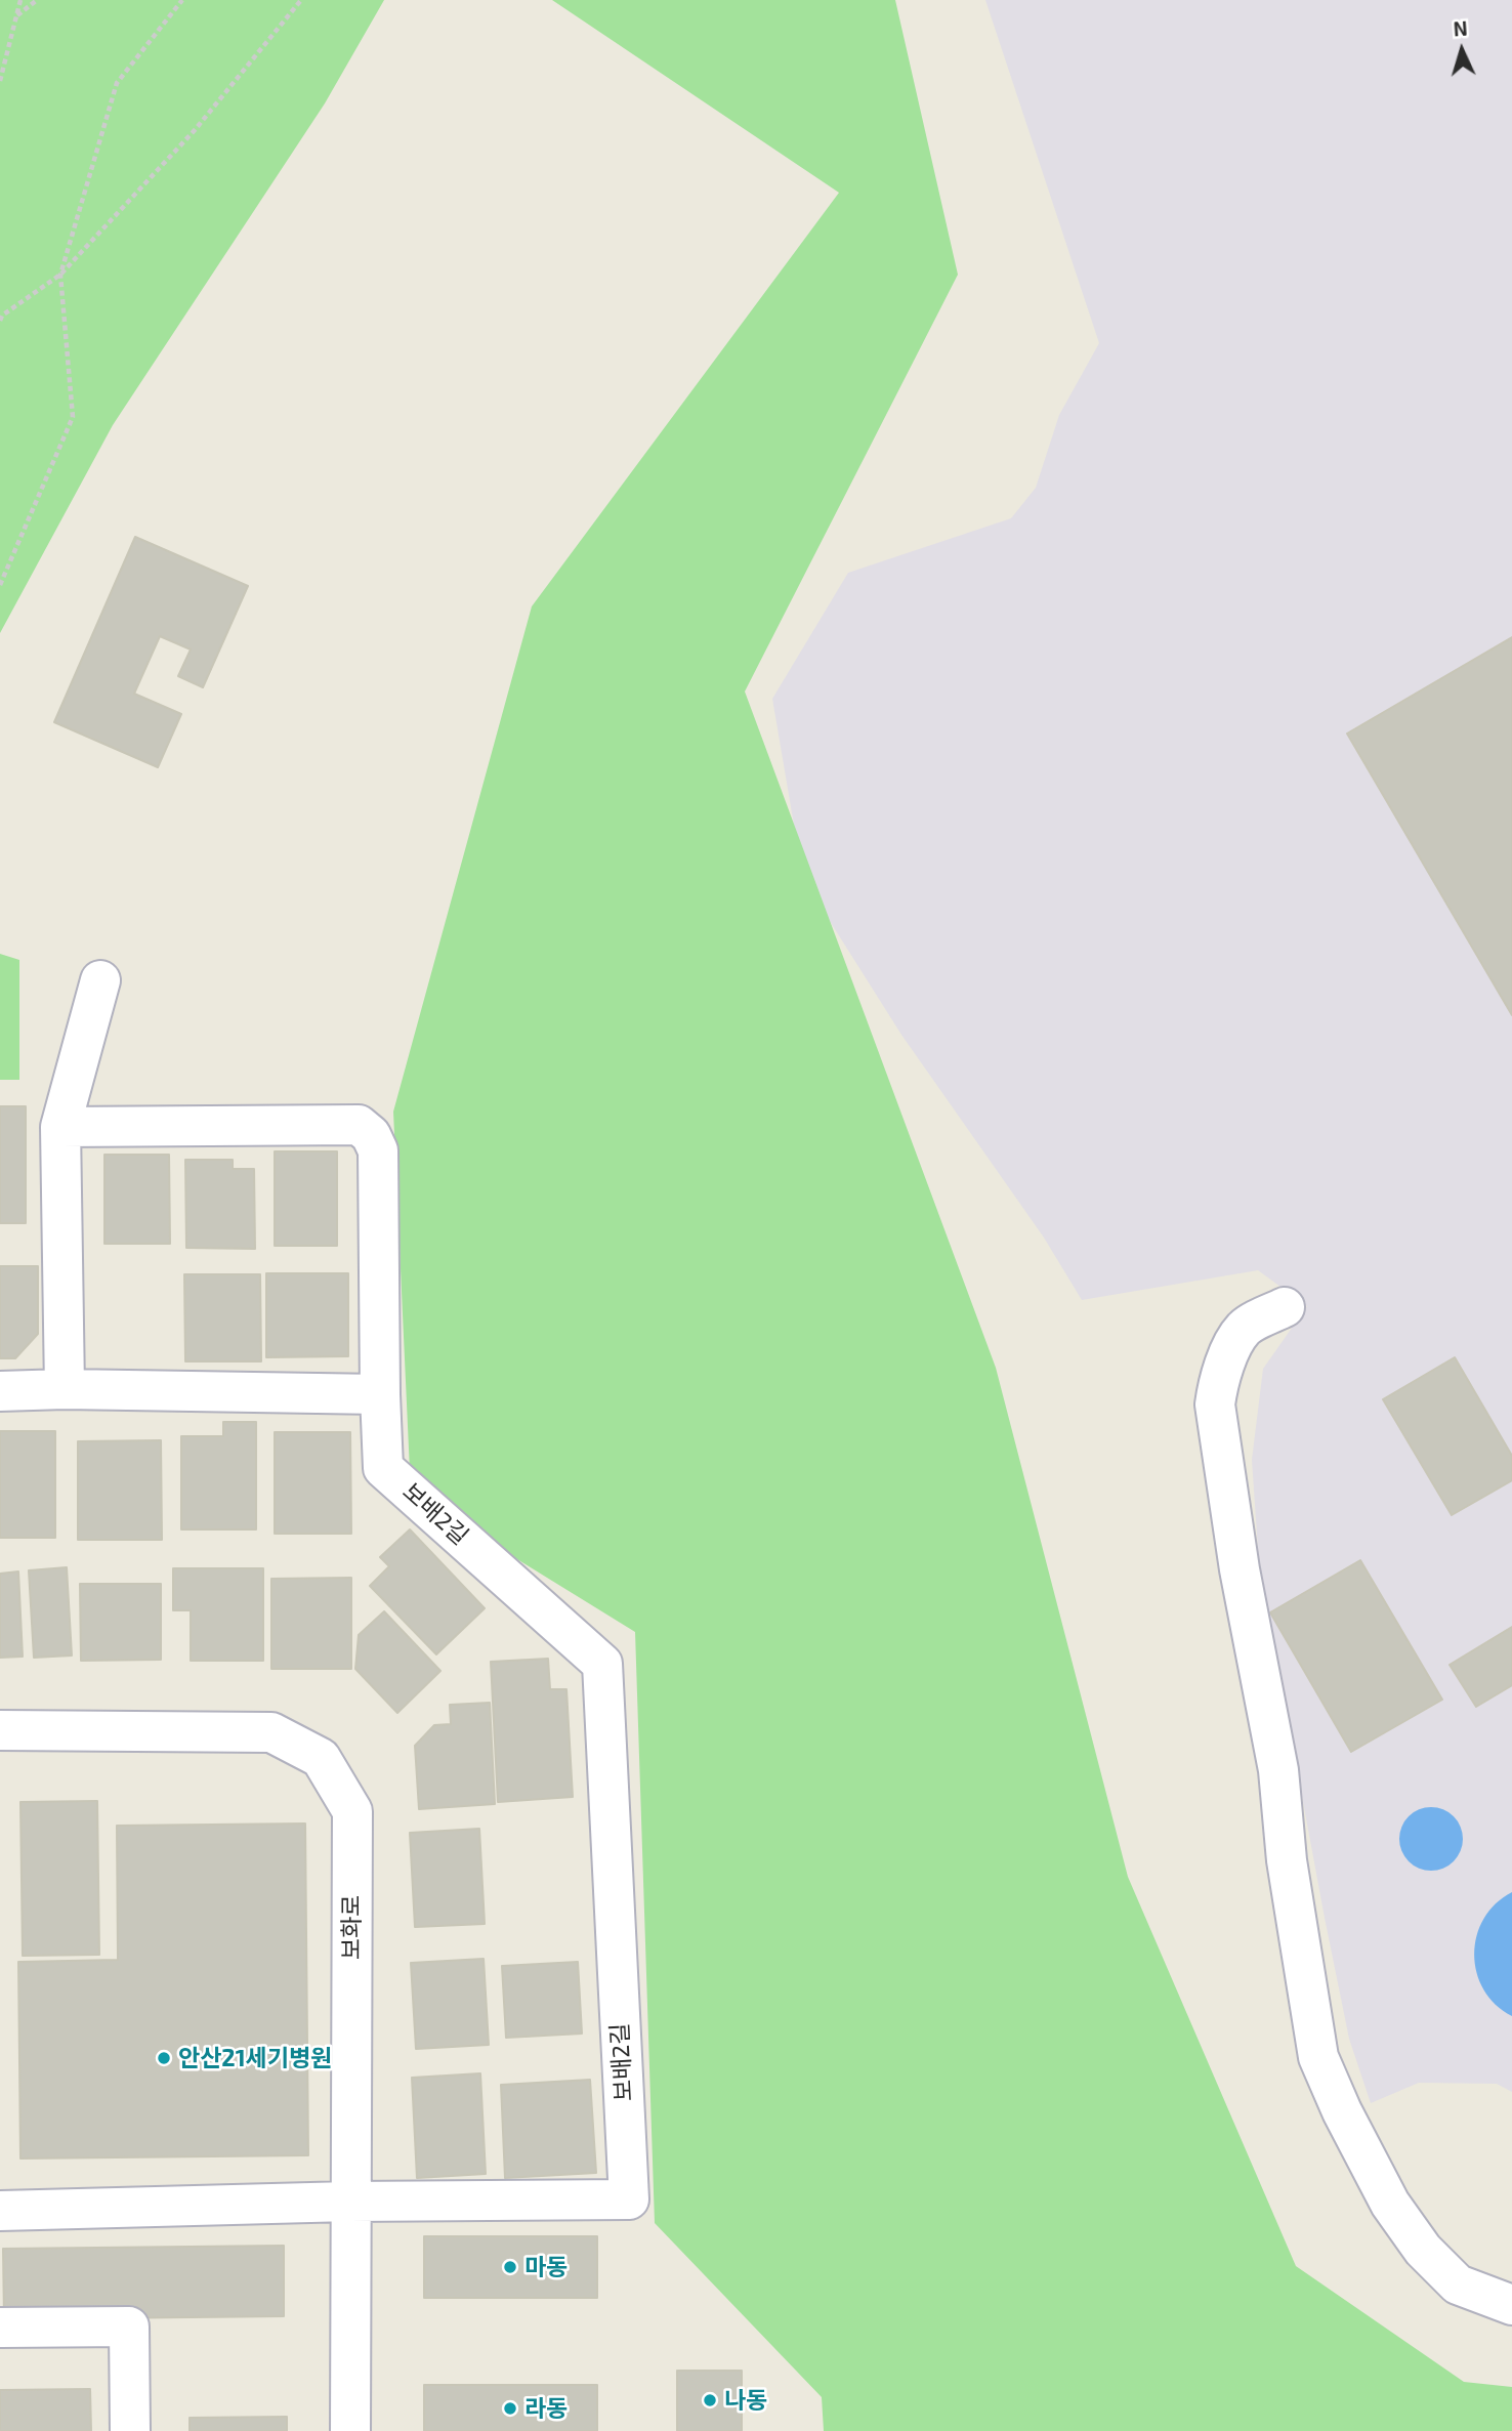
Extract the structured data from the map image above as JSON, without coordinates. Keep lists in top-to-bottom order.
{
  "streets": {
    "street": ["보배2길", "보화로"]
  },
  "crossings": [
    ["보배2길", "보화로"]
  ],
  "places": [
    "안산21세기병원",
    "마동",
    "나동",
    "라동"
  ],
  "north": "top"
}
